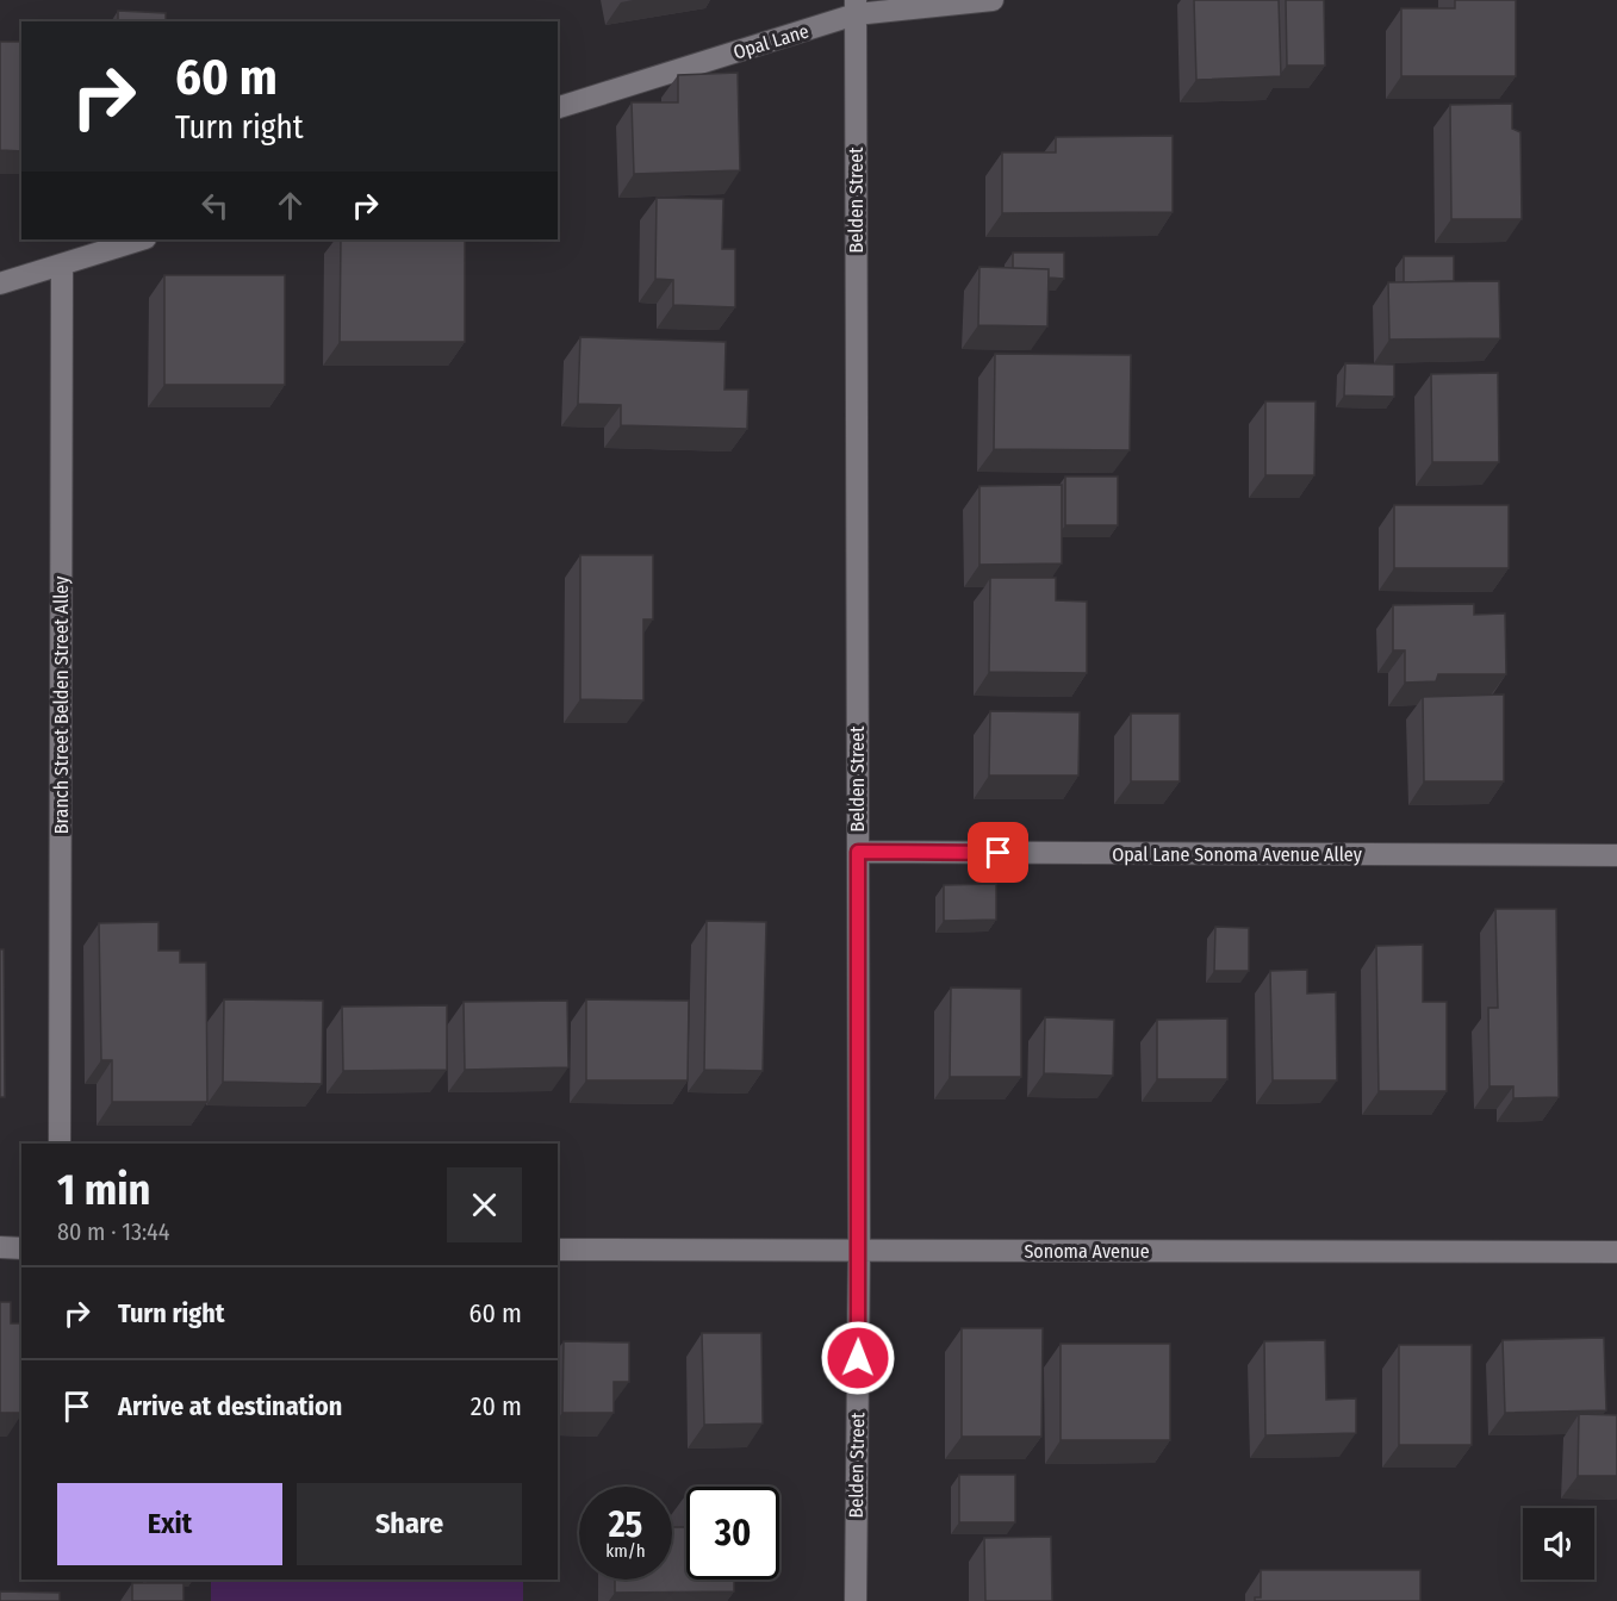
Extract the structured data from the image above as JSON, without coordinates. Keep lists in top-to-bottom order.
{
  "streets": {
    "street": [
      "Opal Lane",
      "Belden Street",
      "Branch Street Belden Street Alley",
      "Opal Lane Sonoma Avenue Alley",
      "Sonoma Avenue"
    ]
  },
  "crossings": [
    ["Opal Lane", "Belden Street"],
    ["Belden Street", "Opal Lane Sonoma Avenue Alley"],
    ["Belden Street", "Sonoma Avenue"]
  ],
  "page": {
    "turn": ["60 m", "Turn right"],
    "heading": ["1 min", "80 m · 13:44"],
    "list": [
      {
        "name": "Turn right",
        "value": "60 m"
      },
      {
        "name": "Arrive at destination",
        "value": "20 m"
      }
    ],
    "buttons": ["Exit", "Share"],
    "speed": "25 km/h",
    "limit": "30"
  }
}
